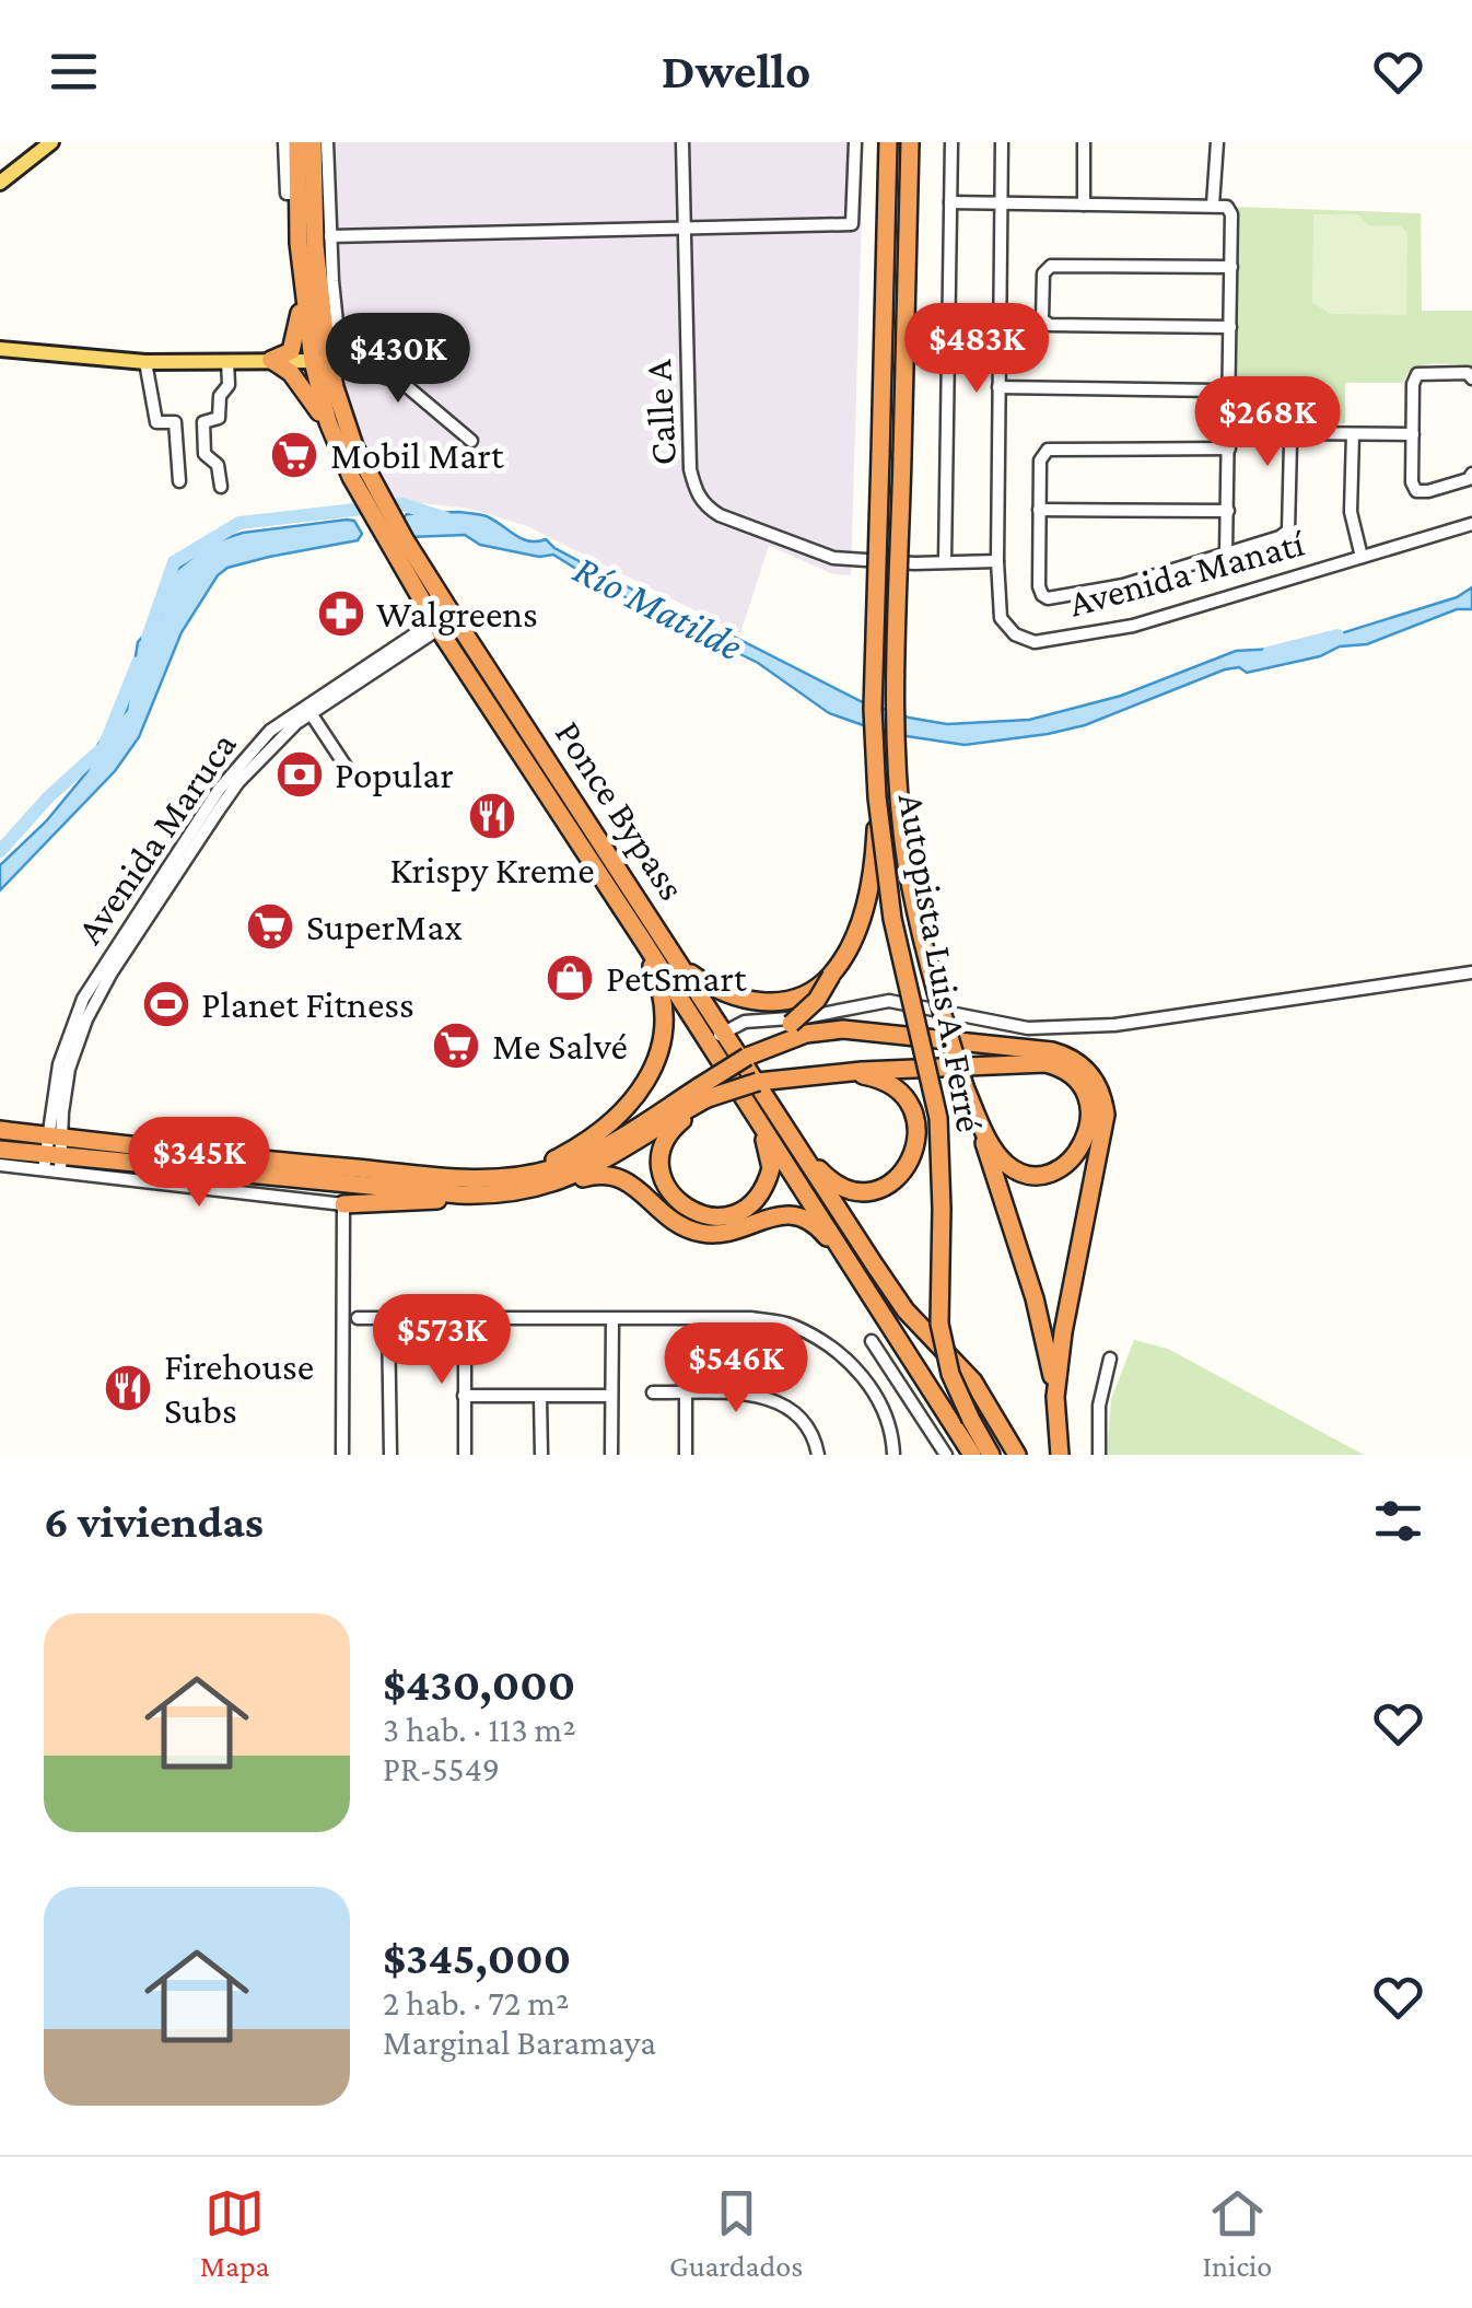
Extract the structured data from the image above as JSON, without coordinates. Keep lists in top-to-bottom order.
{
  "streets": {
    "highway": ["Ponce Bypass", "Autopista Luis A. Ferré"],
    "street": ["Calle A", "Avenida Manatí", "Avenida Maruca"]
  },
  "crossings": [
    ["Calle A", "Avenida Manatí"],
    ["Ponce Bypass", "Avenida Maruca"]
  ],
  "water": ["Río Matilde"],
  "places": {
    "supermarket": ["Mobil Mart", "SuperMax", "Me Salvé"],
    "pharmacy": ["Walgreens"],
    "bank": ["Popular"],
    "restaurant": ["Krispy Kreme", "Firehouse Subs"],
    "shop": ["PetSmart"],
    "sports": ["Planet Fitness"]
  },
  "page": {
    "header": "Dwello",
    "price": [
      "$483K",
      "$430K",
      "$268K",
      "$345K",
      "$573K",
      "$546K"
    ],
    "heading": "6 viviendas",
    "list": [
      {
        "name": "$430,000",
        "note": "3 hab. · 113 m² · PR-5549"
      },
      {
        "name": "$345,000",
        "note": "2 hab. · 72 m² · Marginal Baramaya"
      }
    ],
    "tabs": ["Mapa", "Guardados", "Inicio"]
  }
}
